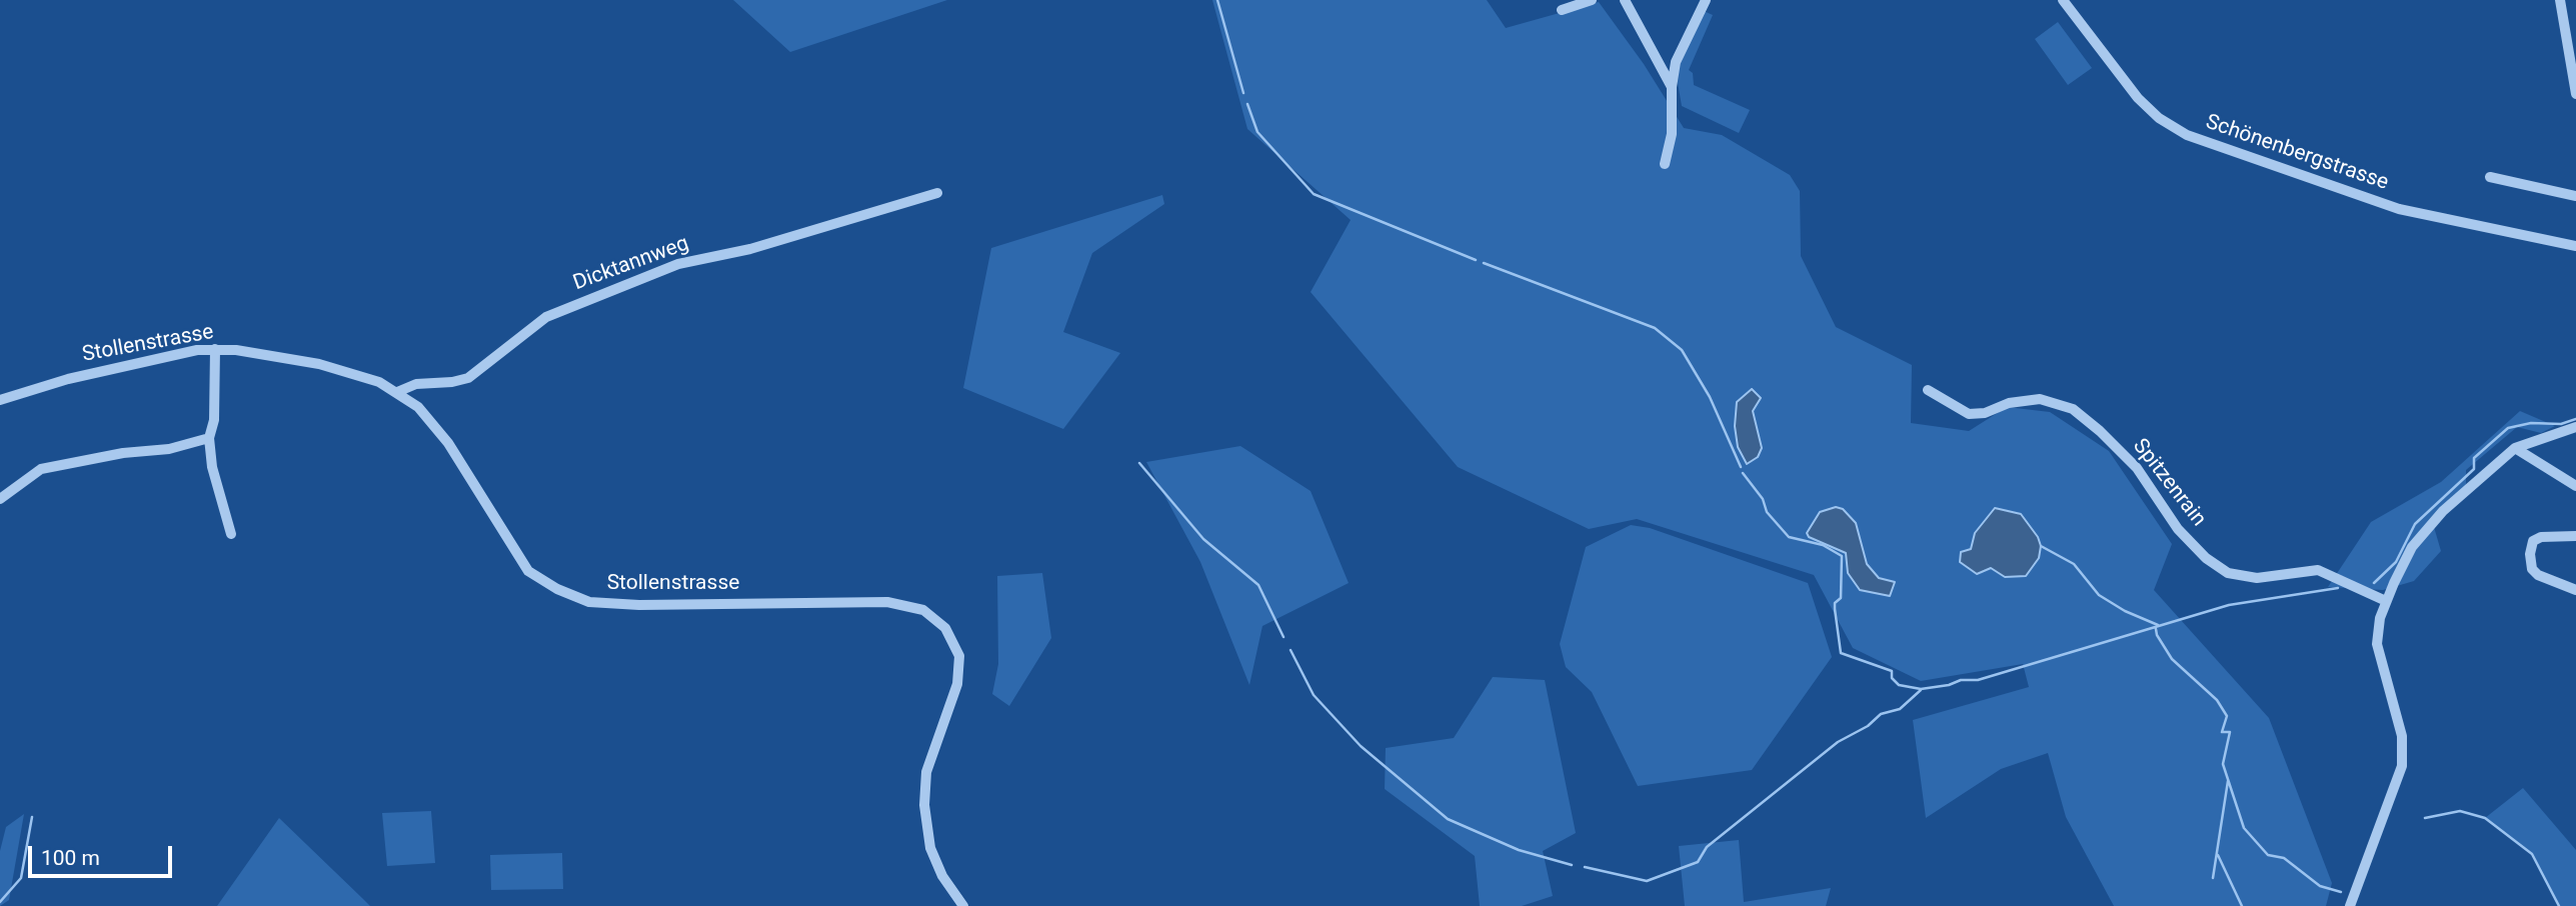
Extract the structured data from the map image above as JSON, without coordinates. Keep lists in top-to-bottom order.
{
  "streets": {
    "street": [
      "Schönenbergstrasse",
      "Dicktannweg",
      "Stollenstrasse",
      "Spitzenrain"
    ]
  },
  "crossings": [
    ["Dicktannweg", "Stollenstrasse"]
  ],
  "scale_bar": "100 m"
}
